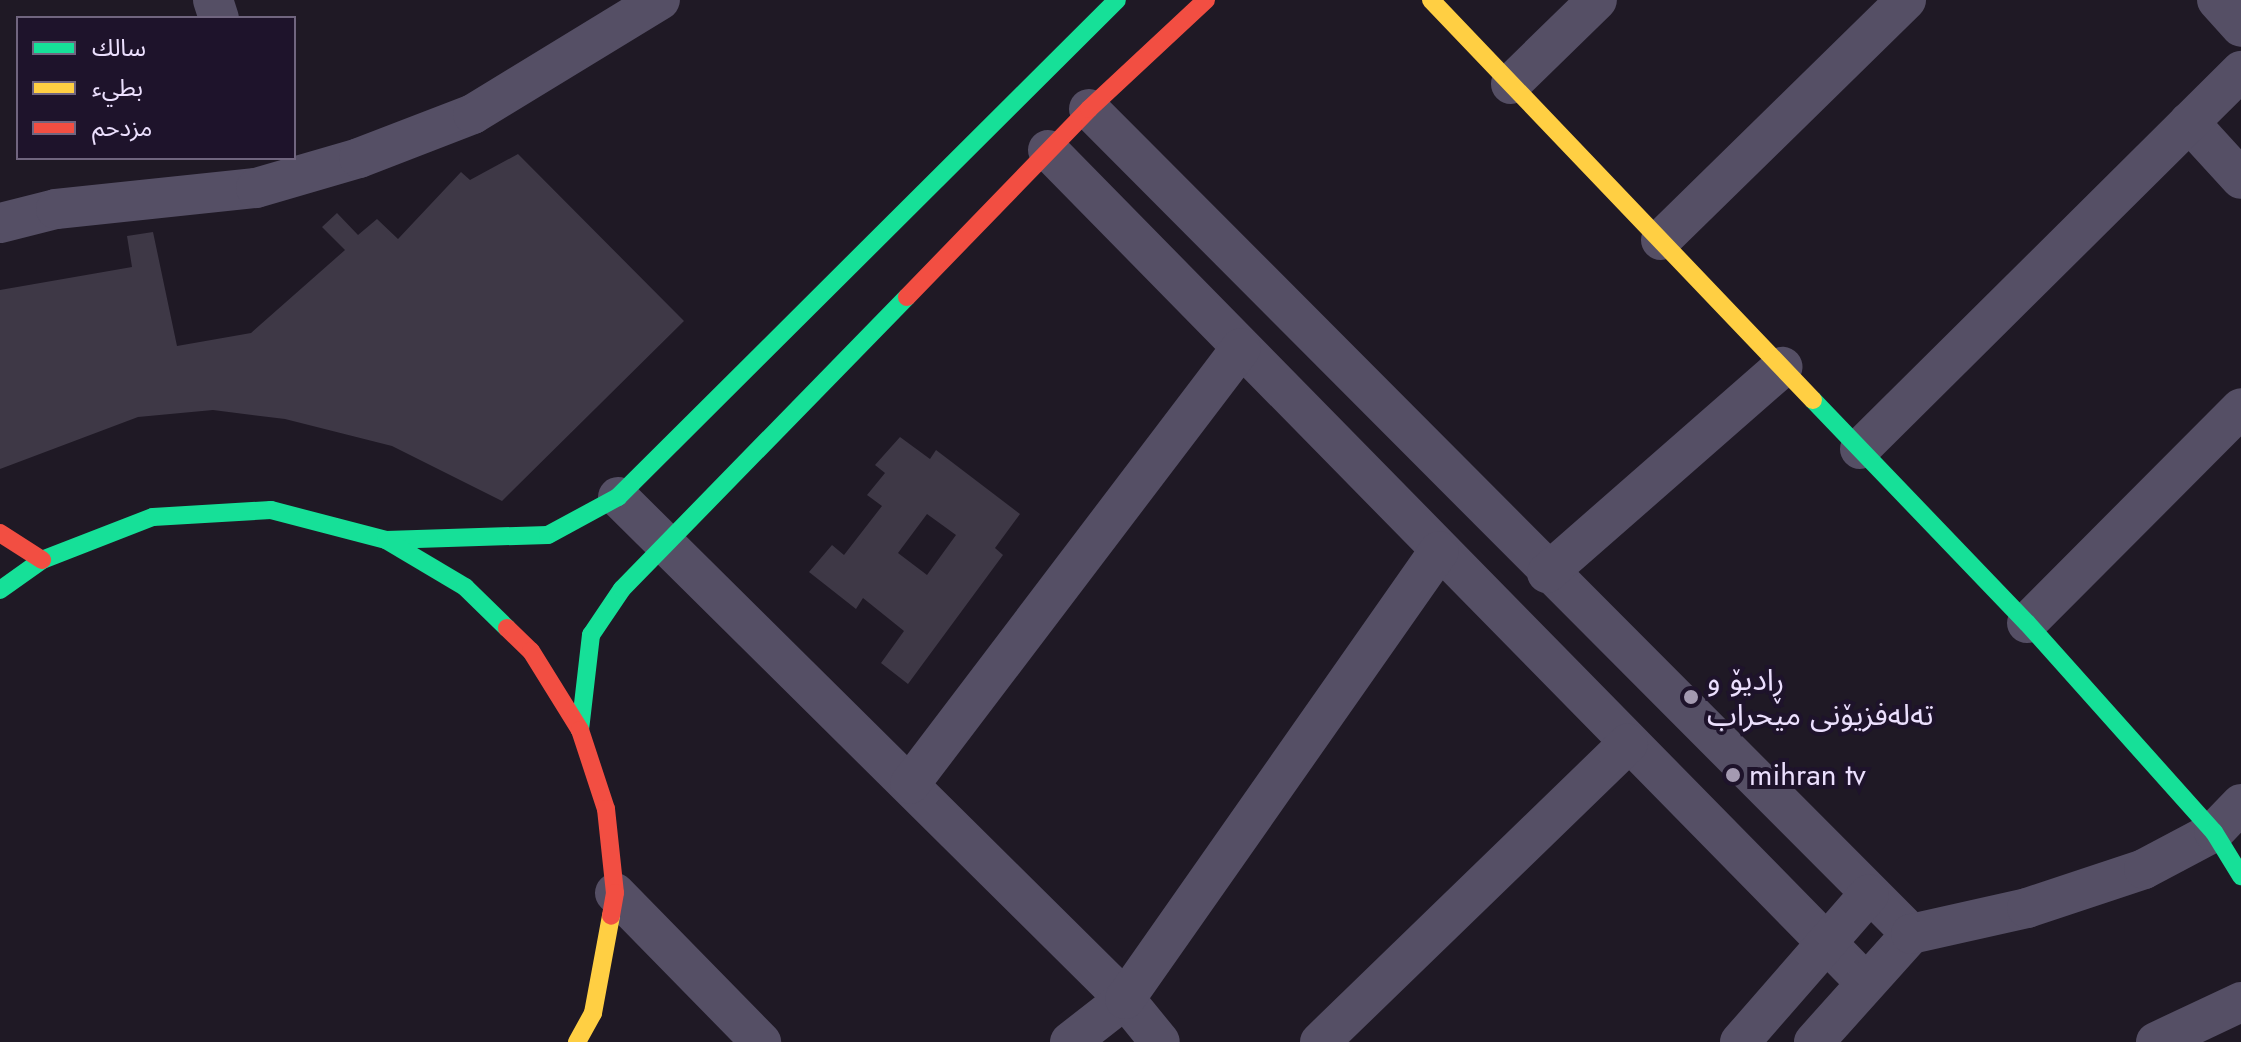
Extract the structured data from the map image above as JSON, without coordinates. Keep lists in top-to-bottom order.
{
  "places": ["ڕادیۆ و تەلەفزیۆنی میحراب", "mihran tv"],
  "legend": ["سالك", "بطيء", "مزدحم"]
}
